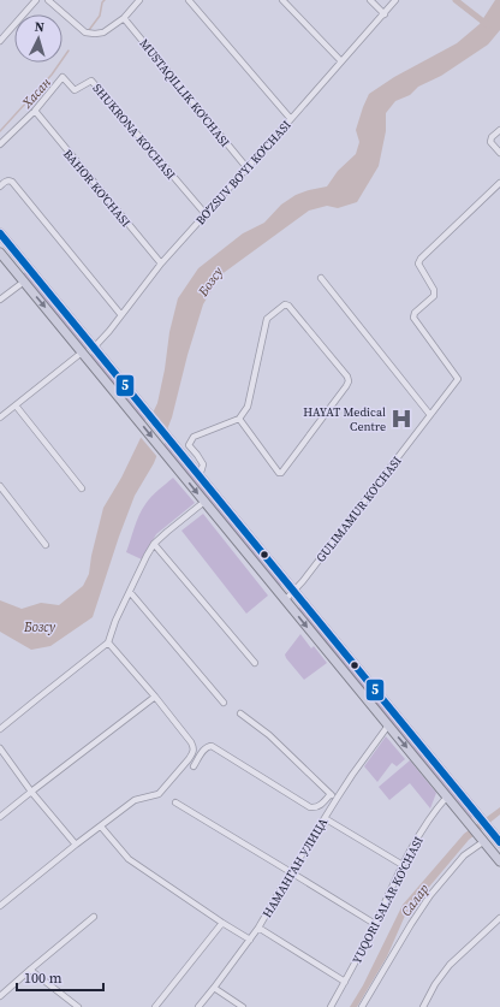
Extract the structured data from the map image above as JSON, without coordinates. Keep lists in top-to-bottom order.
{
  "streets": {
    "street": [
      "MUSTAQILLIK KO'CHASI",
      "SHUKRONA KO'CHASI",
      "BO'ZSUV BO'YI KO'CHASI",
      "BAHOR KO'CHASI",
      "GULIMAMUR KO'CHASI",
      "НАМАНГАН УЛИЦА",
      "YUQORI SALAR KO'CHASI"
    ]
  },
  "crossings": [
    ["MUSTAQILLIK KO'CHASI", "BO'ZSUV BO'YI KO'CHASI"],
    ["SHUKRONA KO'CHASI", "BO'ZSUV BO'YI KO'CHASI"],
    ["SHUKRONA KO'CHASI", "BAHOR KO'CHASI"],
    ["BO'ZSUV BO'YI KO'CHASI", "BAHOR KO'CHASI"]
  ],
  "water": ["Хасан", "Бозсу", "Салар"],
  "places": {
    "hospital": ["HAYAT Medical Centre"]
  },
  "lines": ["transit line 5"],
  "scale_bar": "100 m",
  "north": "top"
}
